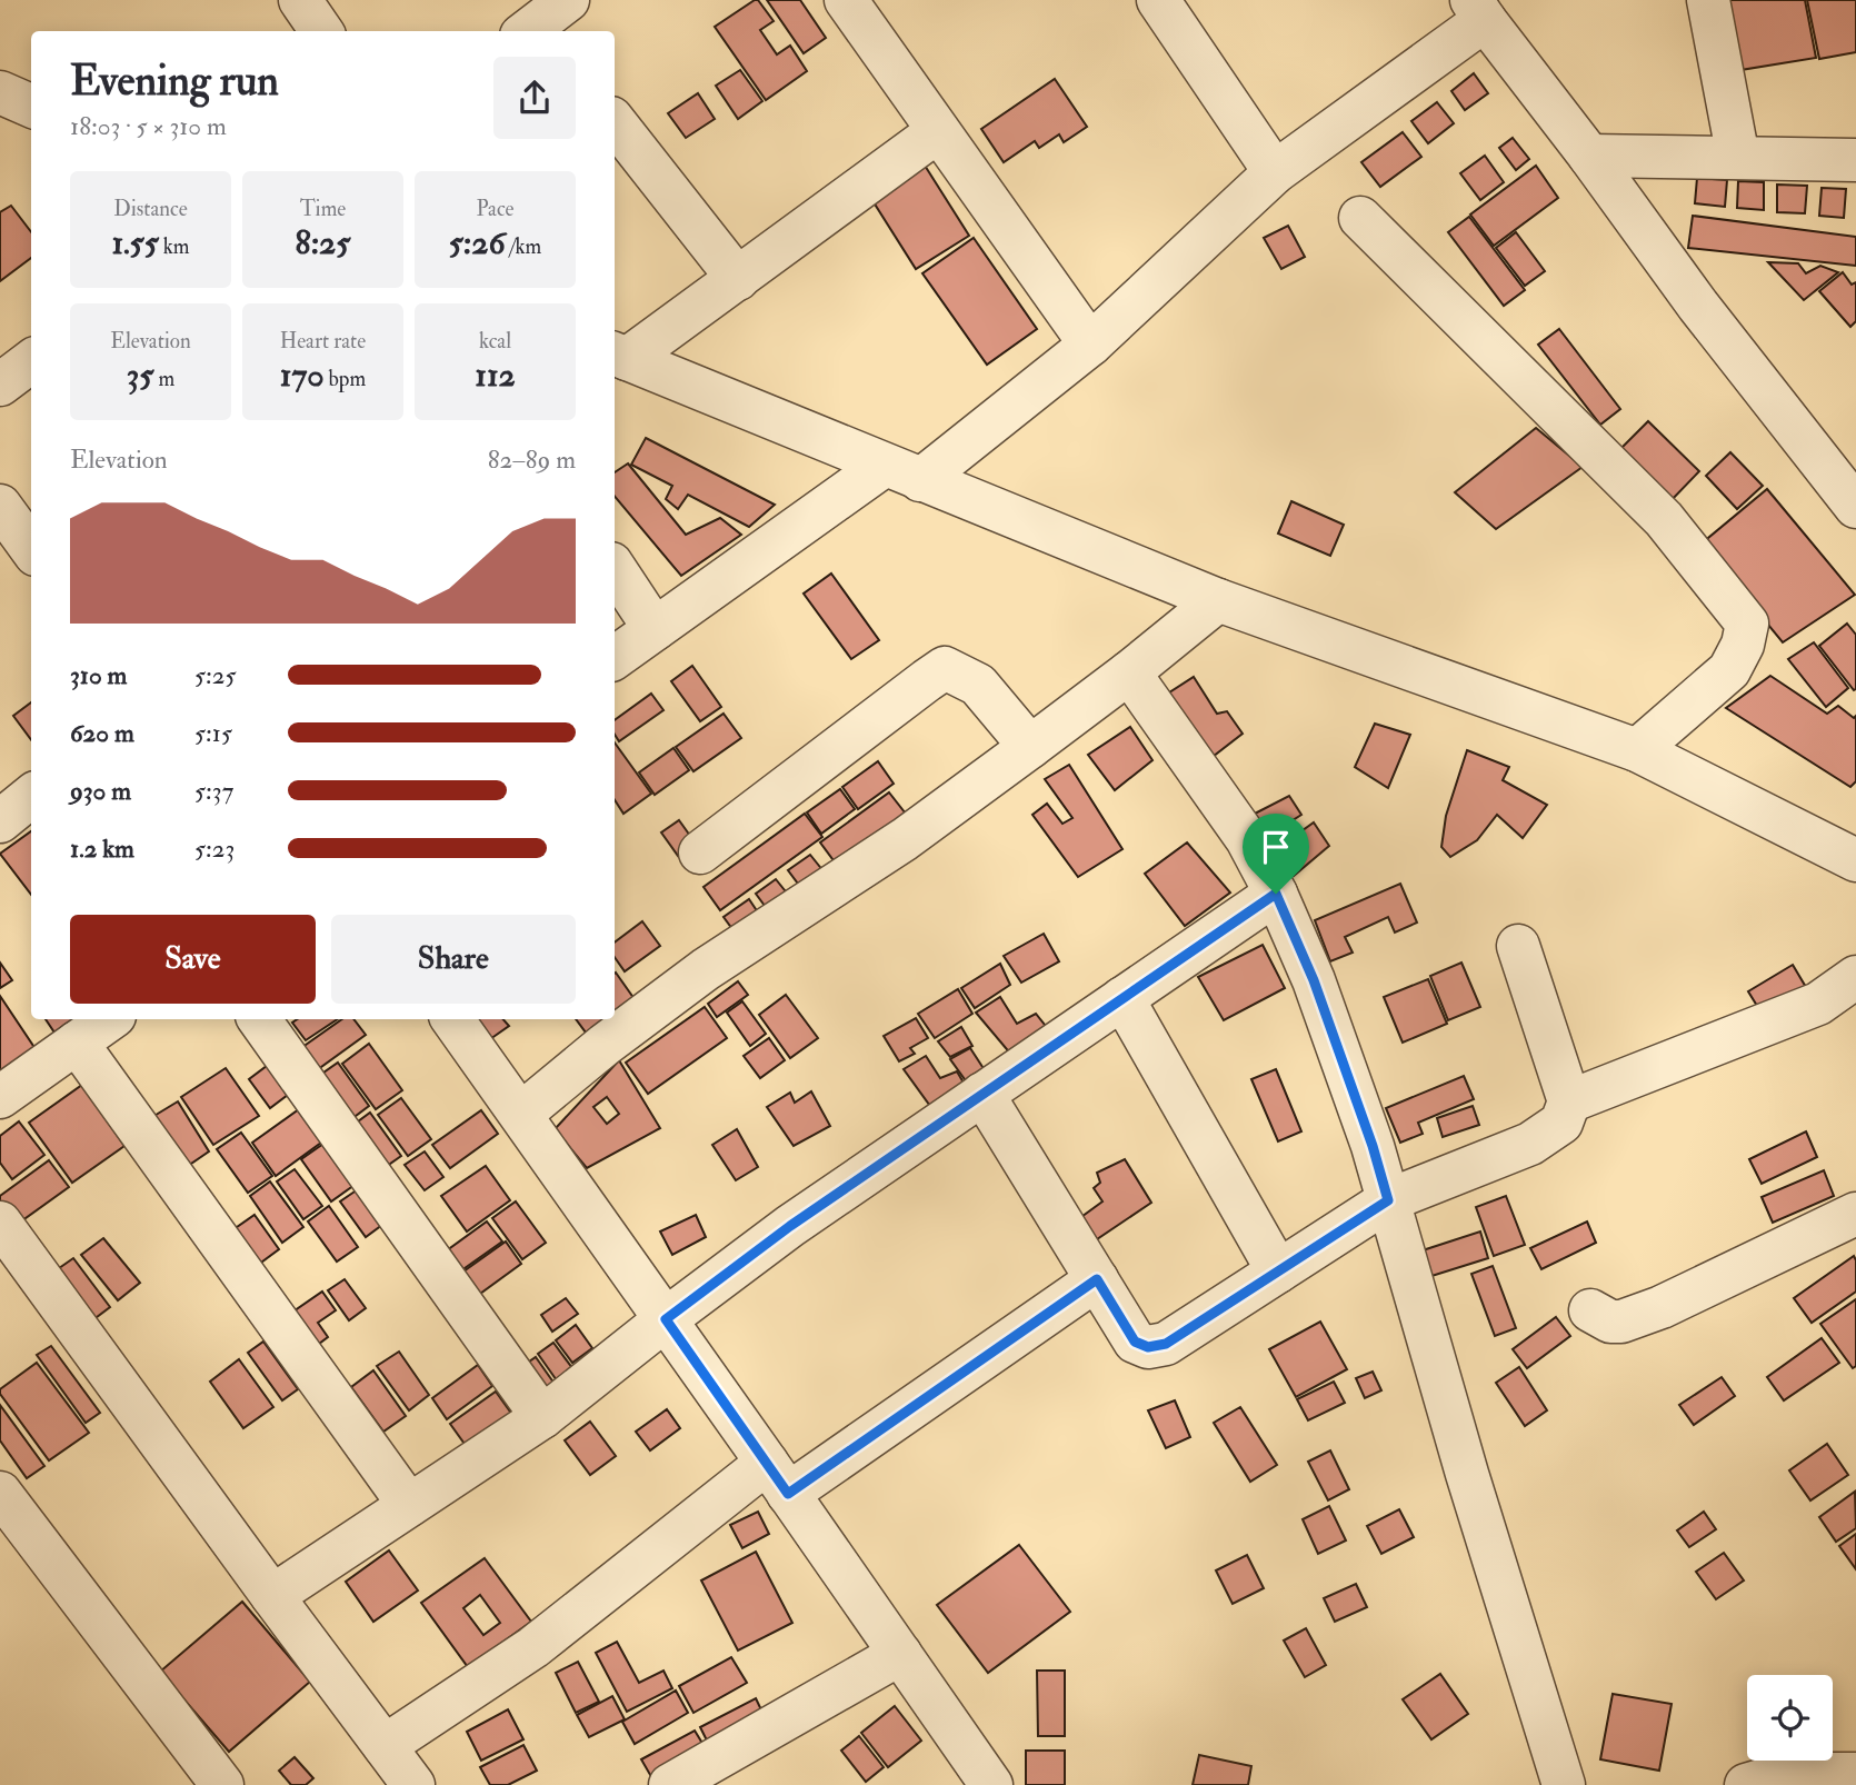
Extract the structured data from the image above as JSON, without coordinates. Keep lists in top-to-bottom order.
{
  "page": {
    "heading": ["Evening run", "18:03 · 5 × 310 m"],
    "stats": [
      ["Distance", "1.55 km"],
      ["Time", "8:25"],
      ["Pace", "5:26 /km"],
      ["Elevation", "35 m"],
      ["Heart rate", "170 bpm"],
      ["kcal", "112"]
    ],
    "chart": ["Elevation", "82–89 m"],
    "list": [
      {
        "name": "310 m",
        "note": "5:25"
      },
      {
        "name": "620 m",
        "note": "5:15"
      },
      {
        "name": "930 m",
        "note": "5:37"
      },
      {
        "name": "1.2 km",
        "note": "5:23"
      }
    ],
    "buttons": ["Save", "Share"]
  }
}
